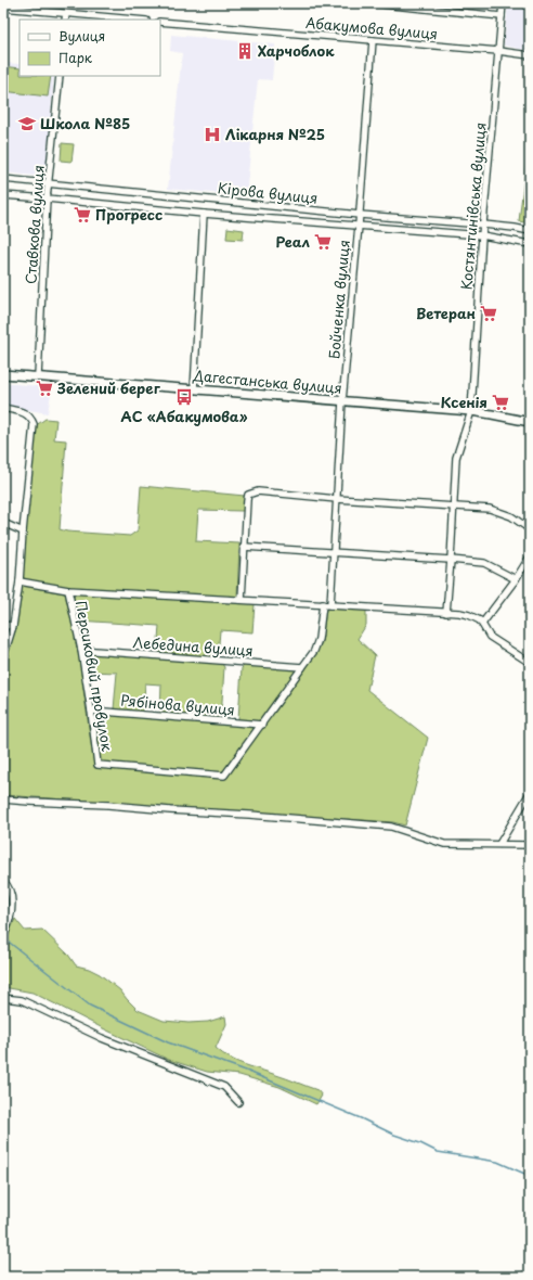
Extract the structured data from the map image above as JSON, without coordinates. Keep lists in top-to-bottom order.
{
  "streets": {
    "street": [
      "Абакумова вулиця",
      "Кірова вулиця",
      "Костянтинівська вулиця",
      "Ставкова вулиця",
      "Бойченка вулиця",
      "Дагестанська вулиця",
      "Лебедина вулиця",
      "Персиковий провулок",
      "Рябінова вулиця"
    ]
  },
  "crossings": [
    ["Абакумова вулиця", "Костянтинівська вулиця"],
    ["Абакумова вулиця", "Бойченка вулиця"],
    ["Кірова вулиця", "Костянтинівська вулиця"],
    ["Кірова вулиця", "Ставкова вулиця"],
    ["Кірова вулиця", "Бойченка вулиця"],
    ["Костянтинівська вулиця", "Дагестанська вулиця"],
    ["Ставкова вулиця", "Дагестанська вулиця"],
    ["Бойченка вулиця", "Дагестанська вулиця"],
    ["Лебедина вулиця", "Персиковий провулок"],
    ["Персиковий провулок", "Рябінова вулиця"]
  ],
  "places": {
    "building": ["Харчоблок"],
    "school or university": ["Школа №85"],
    "hospital": ["Лікарня №25"],
    "supermarket": [
      "Прогресс",
      "Реал",
      "Ветеран",
      "Зелений берег",
      "Ксенія"
    ],
    "bus stop": ["АС «Абакумова»"]
  },
  "legend": ["Вулиця", "Парк"]
}
